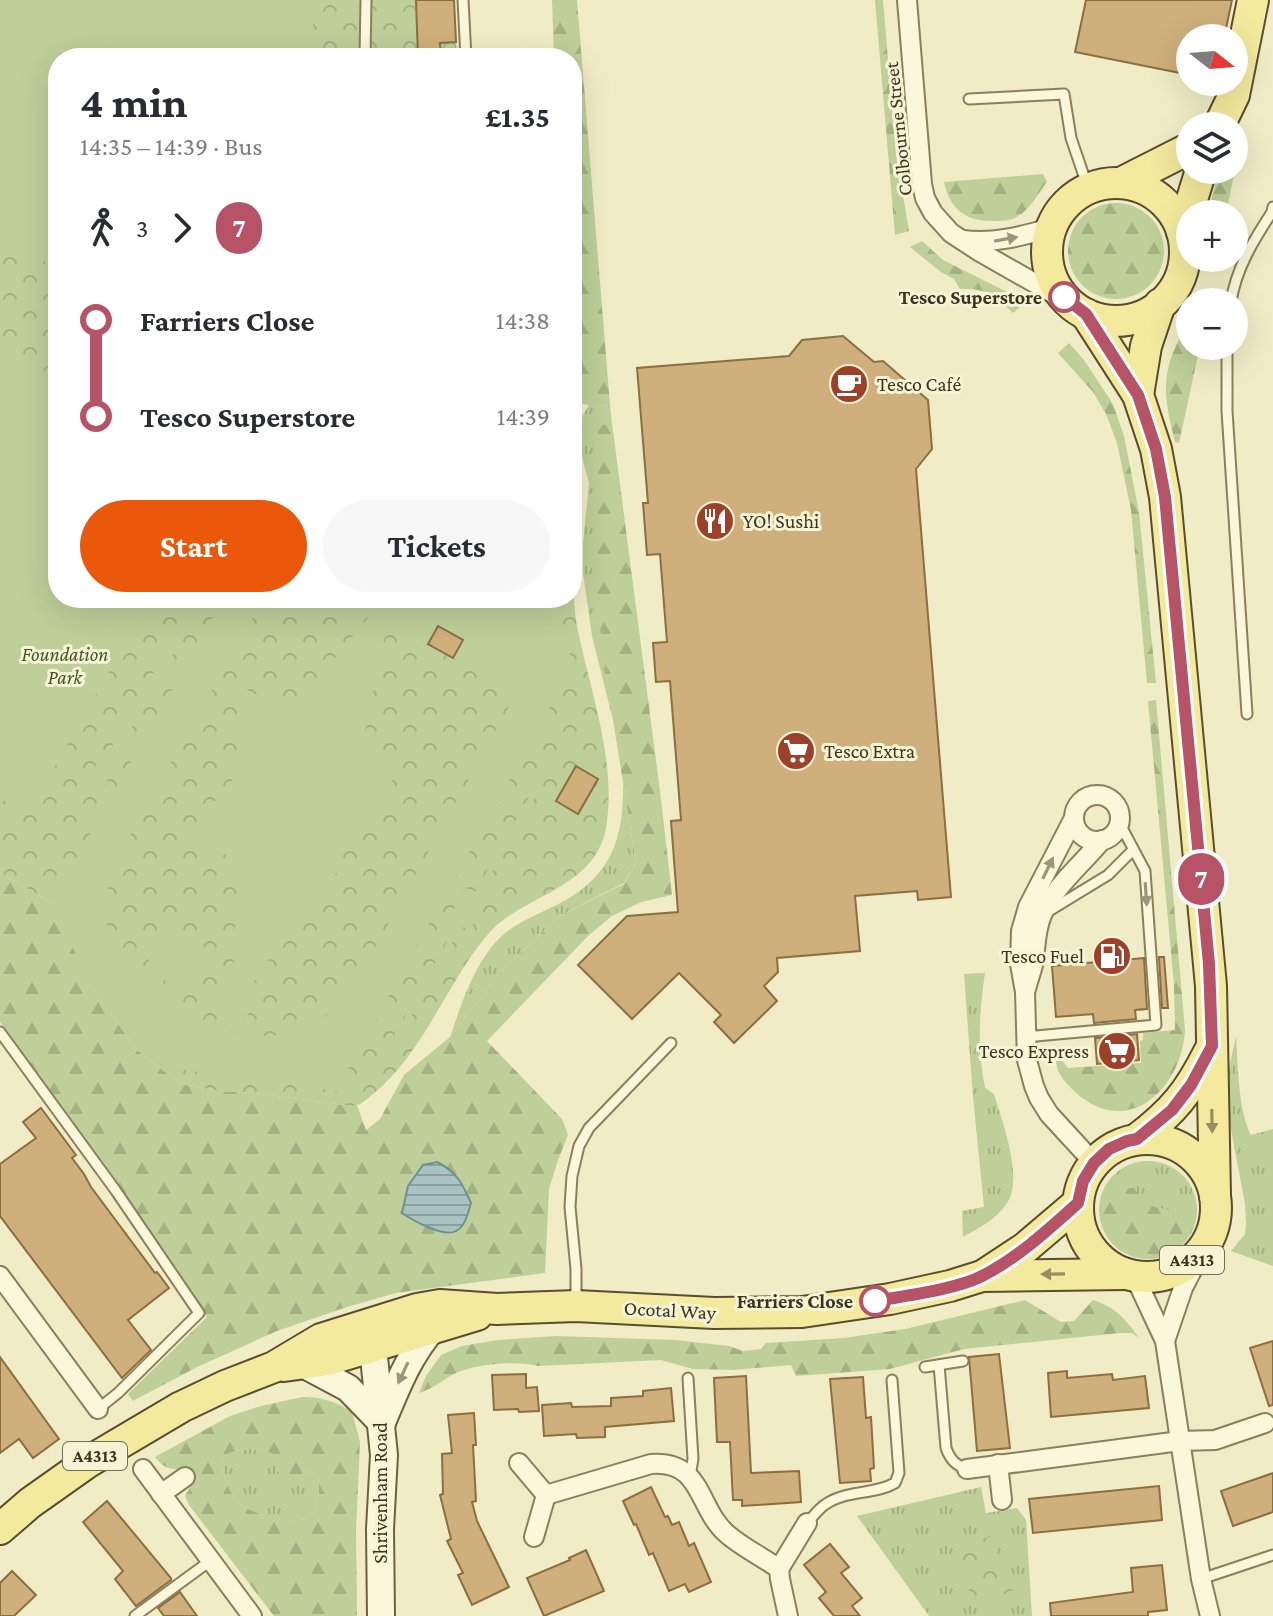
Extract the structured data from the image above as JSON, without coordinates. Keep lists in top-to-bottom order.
{
  "streets": {
    "main road": ["A4313", "Ocotal Way"],
    "street": ["Colbourne Street", "Shrivenham Road"]
  },
  "crossings": [
    ["Colbourne Street", "A4313"],
    ["A4313", "Ocotal Way"],
    ["Ocotal Way", "Shrivenham Road"]
  ],
  "parks": ["Foundation Park"],
  "places": {
    "other": ["Tesco Superstore", "Farriers Close"],
    "cafe": ["Tesco Café"],
    "restaurant": ["YO! Sushi"],
    "supermarket": ["Tesco Extra", "Tesco Express"],
    "fuel station": ["Tesco Fuel"]
  },
  "lines": ["bus line 7"],
  "north": "right",
  "page": {
    "on_map": "7",
    "map_buttons": ["+", "−"],
    "heading": ["4 min", "14:35 – 14:39 · Bus", "£1.35"],
    "legs": ["3", "7"],
    "list": [
      {
        "name": "Farriers Close",
        "value": "14:38"
      },
      {
        "name": "Tesco Superstore",
        "value": "14:39"
      }
    ],
    "buttons": ["Start", "Tickets"]
  }
}
